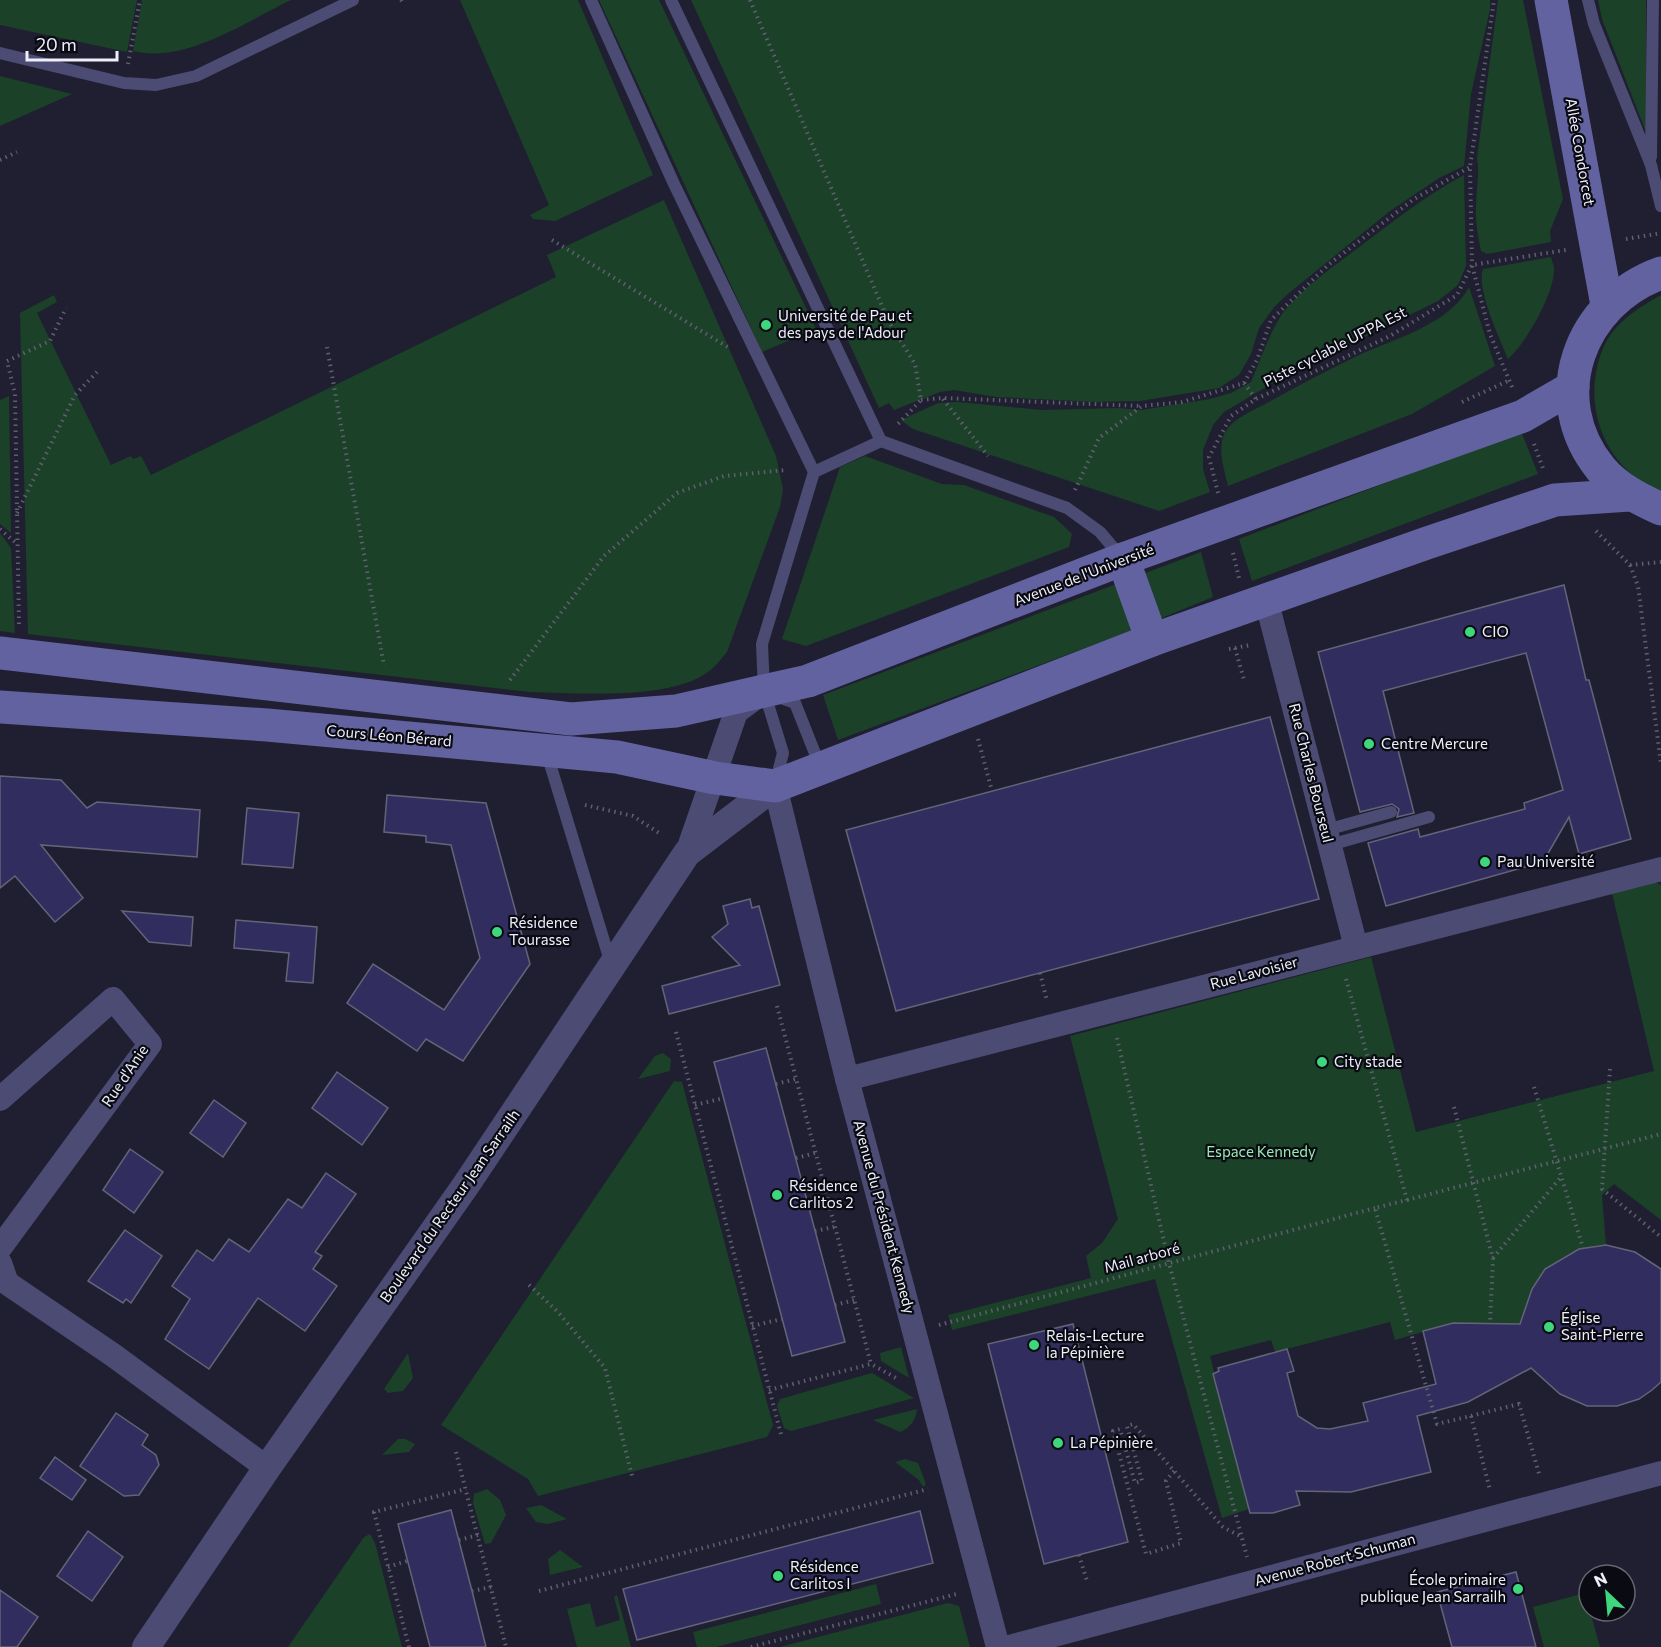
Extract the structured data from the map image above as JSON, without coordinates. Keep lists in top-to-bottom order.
{
  "streets": {
    "main road": ["Allée Condorcet", "Avenue de l'Université", "Cours Léon Bérard"],
    "street": [
      "Rue Charles Bourseul",
      "Rue Lavoisier",
      "Rue d'Anie",
      "Boulevard du Recteur Jean Sarrailh",
      "Avenue du Président Kennedy",
      "Avenue Robert Schuman"
    ],
    "path": ["Piste cyclable UPPA Est", "Mail arboré"]
  },
  "crossings": [
    ["Piste cyclable UPPA Est", "Avenue de l'Université"],
    ["Piste cyclable UPPA Est", "Rue Charles Bourseul"],
    ["Avenue de l'Université", "Cours Léon Bérard"],
    ["Avenue de l'Université", "Boulevard du Recteur Jean Sarrailh"],
    ["Cours Léon Bérard", "Boulevard du Recteur Jean Sarrailh"],
    ["Cours Léon Bérard", "Avenue du Président Kennedy"],
    ["Rue Charles Bourseul", "Rue Lavoisier"],
    ["Rue Lavoisier", "Avenue du Président Kennedy"],
    ["Boulevard du Recteur Jean Sarrailh", "Avenue du Président Kennedy"],
    ["Avenue du Président Kennedy", "Mail arboré"]
  ],
  "parks": ["Espace Kennedy"],
  "places": [
    "Université de Pau et des pays de l'Adour",
    "CIO",
    "Centre Mercure",
    "Pau Université",
    "Résidence Tourasse",
    "City stade",
    "Résidence Carlitos 2",
    "Église Saint-Pierre",
    "Relais-Lecture la Pépinière",
    "La Pépinière",
    "Résidence Carlitos I",
    "École primaire publique Jean Sarrailh"
  ],
  "scale_bar": "20 m",
  "north": "top left"
}
